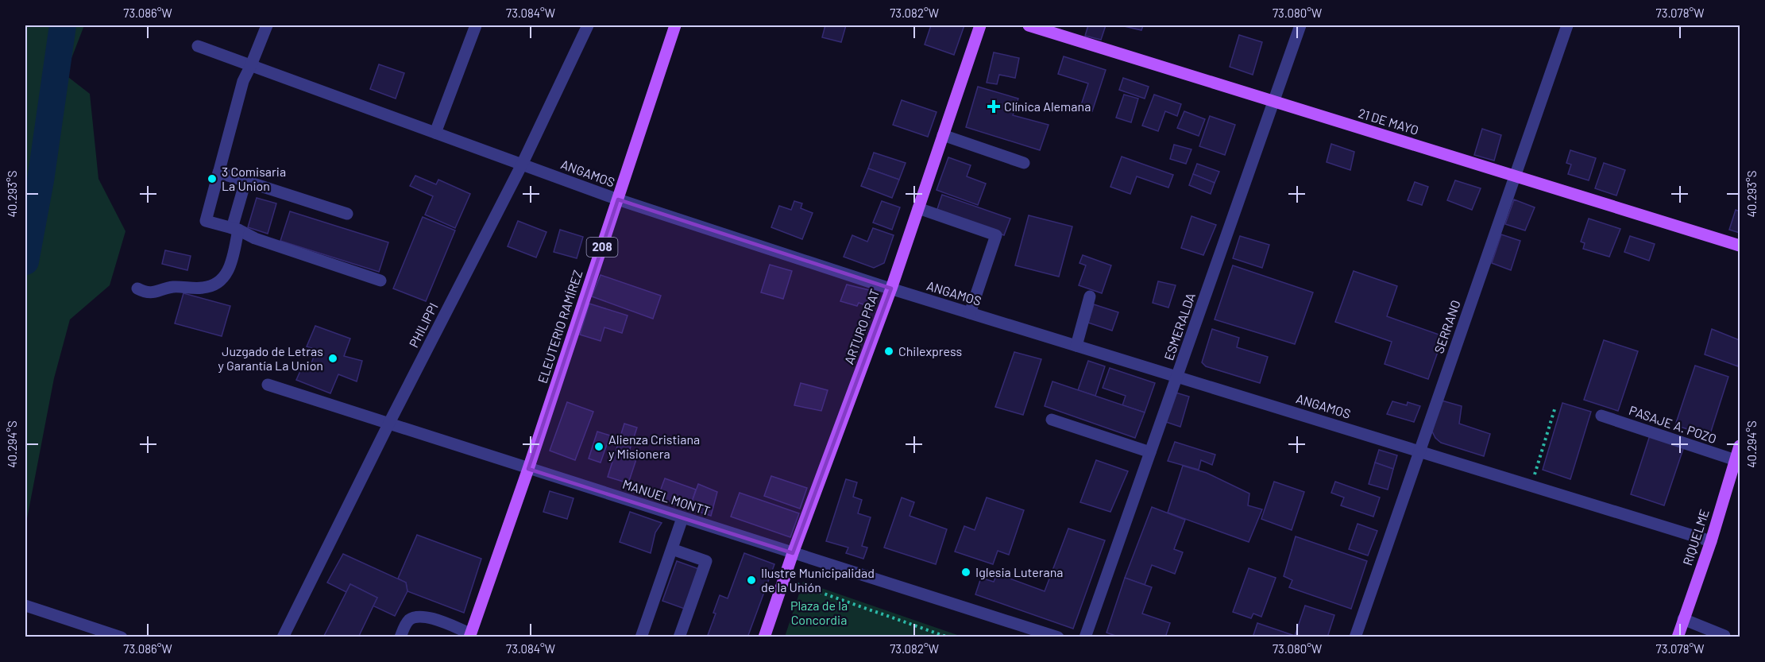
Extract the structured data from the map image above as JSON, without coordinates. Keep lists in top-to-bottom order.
{
  "streets": {
    "main road": [
      "21 DE MAYO",
      "208",
      "ELEUTERIO RAMÍREZ",
      "ARTURO PRAT",
      "RIQUELME"
    ],
    "street": [
      "ANGAMOS",
      "PHILIPPI",
      "ESMERALDA",
      "SERRANO",
      "PASAJE A. POZO",
      "MANUEL MONTT"
    ]
  },
  "crossings": [
    ["21 DE MAYO", "ESMERALDA"],
    ["21 DE MAYO", "SERRANO"],
    ["ANGAMOS", "PHILIPPI"],
    ["ANGAMOS", "ELEUTERIO RAMÍREZ"],
    ["ANGAMOS", "ARTURO PRAT"],
    ["ANGAMOS", "ESMERALDA"],
    ["ANGAMOS", "SERRANO"],
    ["ANGAMOS", "RIQUELME"],
    ["PHILIPPI", "MANUEL MONTT"],
    ["ELEUTERIO RAMÍREZ", "MANUEL MONTT"],
    ["ARTURO PRAT", "MANUEL MONTT"],
    ["PASAJE A. POZO", "RIQUELME"]
  ],
  "parks": ["Plaza de la Concordia"],
  "places": {
    "health": ["Clínica Alemana"],
    "other": [
      "3 Comisaria La Union",
      "Chilexpress",
      "Juzgado de Letras y Garantía La Union",
      "Alienza Cristiana y Misionera",
      "Iglesia Luterana",
      "Ilustre Municipalidad de la Unión"
    ]
  },
  "coordinates": [
    "73.086°W",
    "73.084°W",
    "73.082°W",
    "73.080°W",
    "73.078°W",
    "40.293°S",
    "40.294°S"
  ]
}
